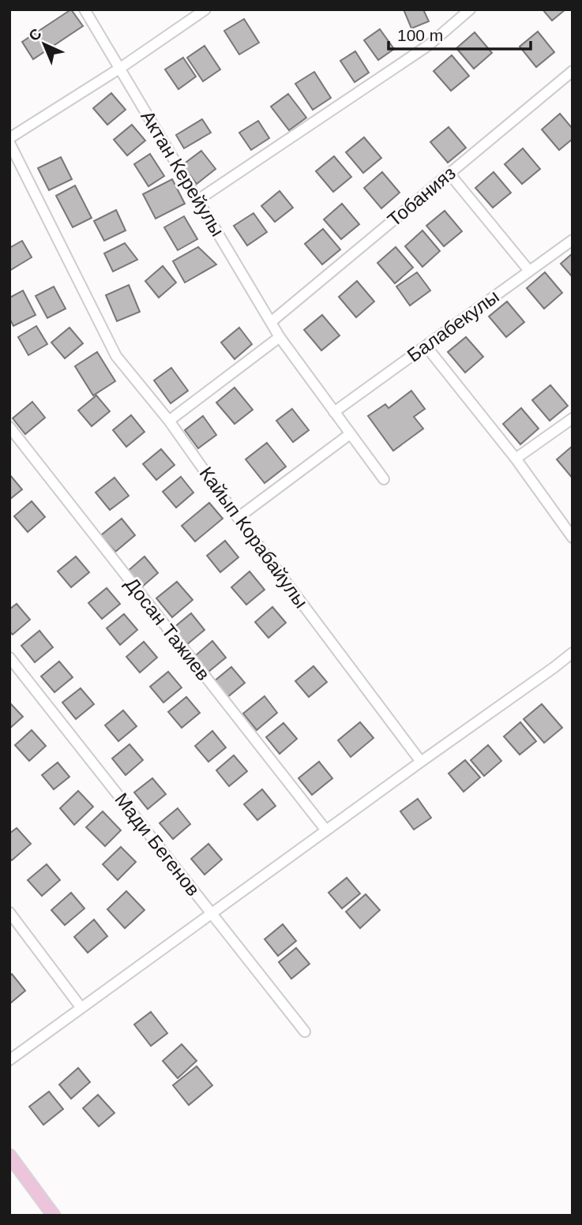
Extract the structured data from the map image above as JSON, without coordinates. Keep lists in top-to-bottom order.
{
  "streets": {
    "street": [
      "Актан Керейулы",
      "Тобанияз",
      "Балабекулы",
      "Кайып Корабайулы",
      "Досан Тажиев",
      "Мади Бегенов"
    ]
  },
  "crossings": [
    ["Актан Керейулы", "Тобанияз"],
    ["Актан Керейулы", "Балабекулы"]
  ],
  "scale_bar": "100 m",
  "north": "top left"
}
